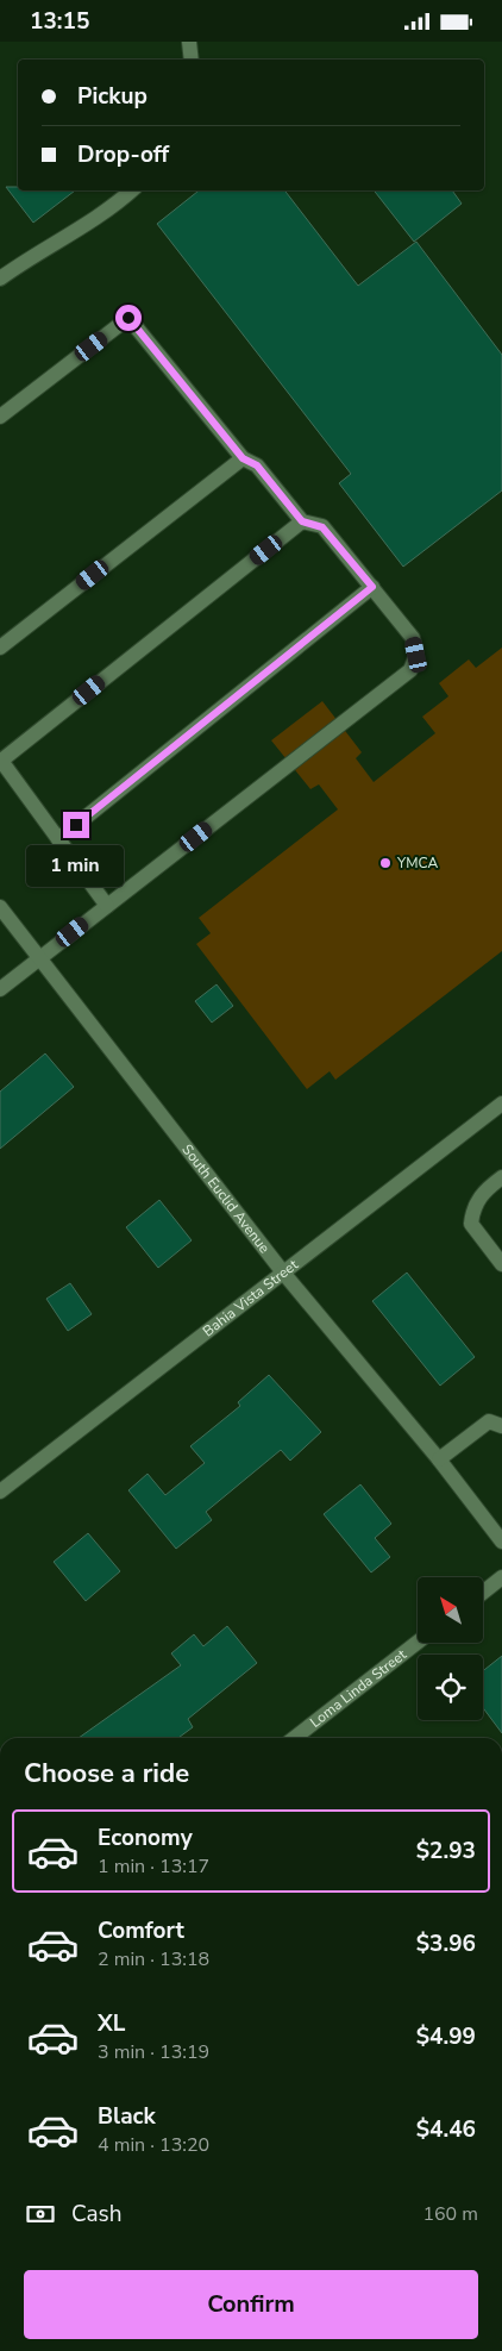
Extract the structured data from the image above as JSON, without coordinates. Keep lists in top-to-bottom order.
{
  "streets": {
    "street": ["South Euclid Avenue", "Bahia Vista Street", "Loma Linda Street"]
  },
  "crossings": [
    ["South Euclid Avenue", "Bahia Vista Street"]
  ],
  "places": ["YMCA"],
  "north": "top left",
  "page": {
    "status": "13:15",
    "banner": ["Pickup", "Drop-off"],
    "bubble": "1 min",
    "heading": "Choose a ride",
    "list": [
      {
        "name": "Economy",
        "note": "1 min · 13:17",
        "value": "$2.93"
      },
      {
        "name": "Comfort",
        "note": "2 min · 13:18",
        "value": "$3.96"
      },
      {
        "name": "XL",
        "note": "3 min · 13:19",
        "value": "$4.99"
      },
      {
        "name": "Black",
        "note": "4 min · 13:20",
        "value": "$4.46"
      }
    ],
    "pay": ["Cash", "160 m"],
    "buttons": "Confirm"
  }
}
